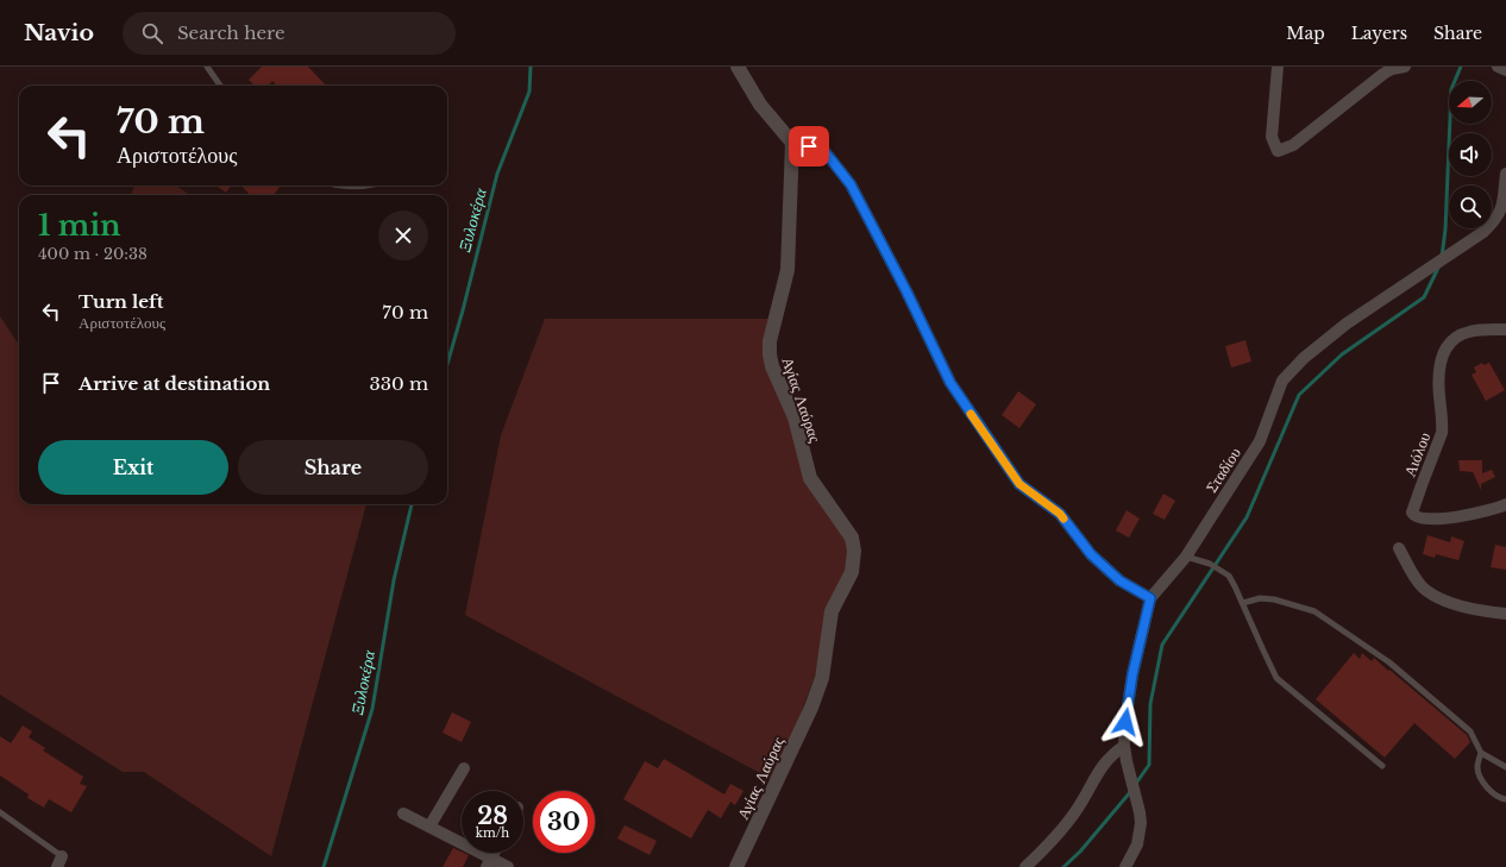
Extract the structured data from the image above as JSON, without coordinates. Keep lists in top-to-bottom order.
{
  "streets": {
    "street": ["Αγίας Λαύρας", "Αιόλου", "Σταδίου"]
  },
  "water": ["Ξυλοκέρα"],
  "north": "left",
  "page": {
    "header": "Navio",
    "search": "Search here",
    "nav": ["Map", "Layers", "Share"],
    "turn": ["70 m", "Αριστοτέλους"],
    "heading": ["1 min", "400 m · 20:38"],
    "list": [
      {
        "name": "Turn left",
        "note": "Αριστοτέλους",
        "value": "70 m"
      },
      {
        "name": "Arrive at destination",
        "value": "330 m"
      }
    ],
    "buttons": ["Exit", "Share"],
    "speed": "28 km/h",
    "limit": "30"
  }
}
